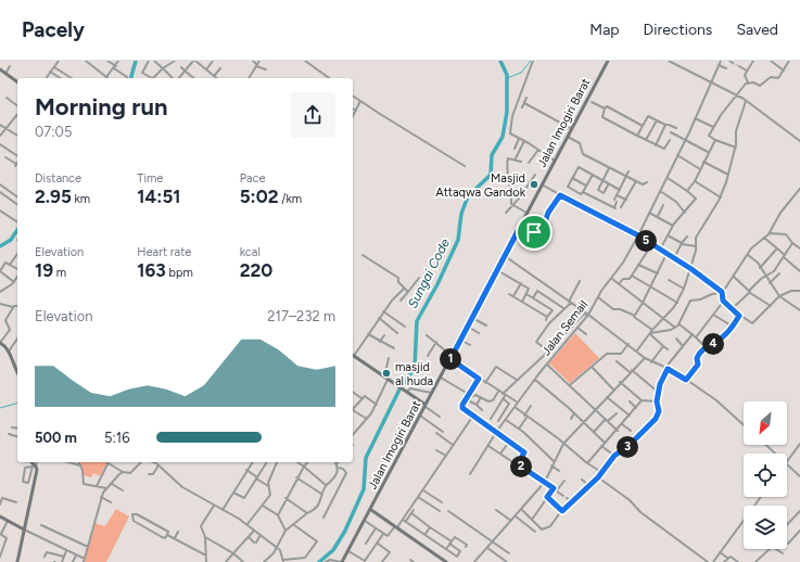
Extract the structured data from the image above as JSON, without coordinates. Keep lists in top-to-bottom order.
{
  "streets": {
    "main road": ["Jalan Imogiri Barat"],
    "street": ["Jalan Semail"]
  },
  "water": ["Sungai Code"],
  "places": ["Masjid Attaqwa Gandok", "masjid al huda"],
  "north": "bottom left",
  "page": {
    "header": "Pacely",
    "nav": ["Map", "Directions", "Saved"],
    "heading": ["Morning run", "07:05"],
    "stats": [
      ["Distance", "2.95 km"],
      ["Time", "14:51"],
      ["Pace", "5:02 /km"],
      ["Elevation", "19 m"],
      ["Heart rate", "163 bpm"],
      ["kcal", "220"]
    ],
    "pins": [
      "5",
      "4",
      "1",
      "3",
      "2"
    ],
    "chart": ["Elevation", "217–232 m"],
    "list": [
      {
        "name": "500 m",
        "note": "5:16"
      }
    ]
  }
}
